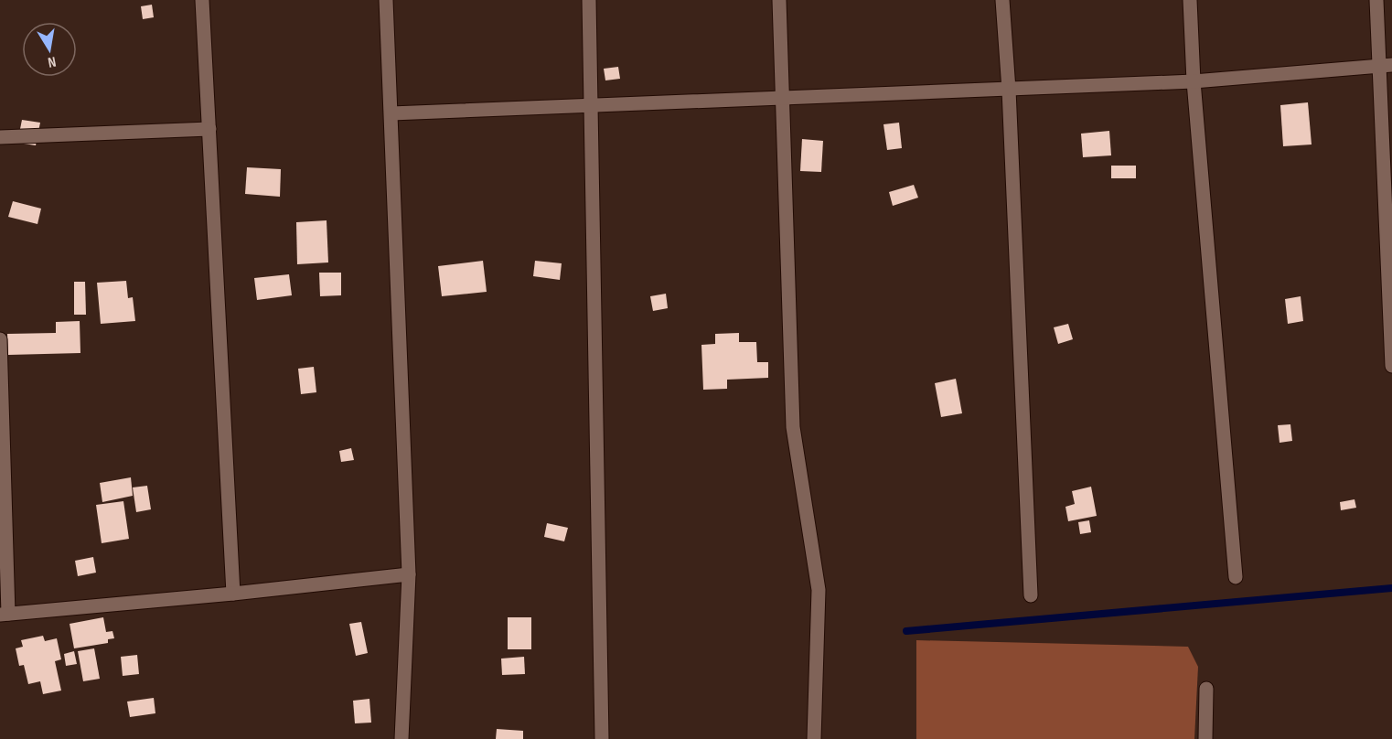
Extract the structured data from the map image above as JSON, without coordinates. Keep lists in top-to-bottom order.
{
  "north": "bottom"
}
